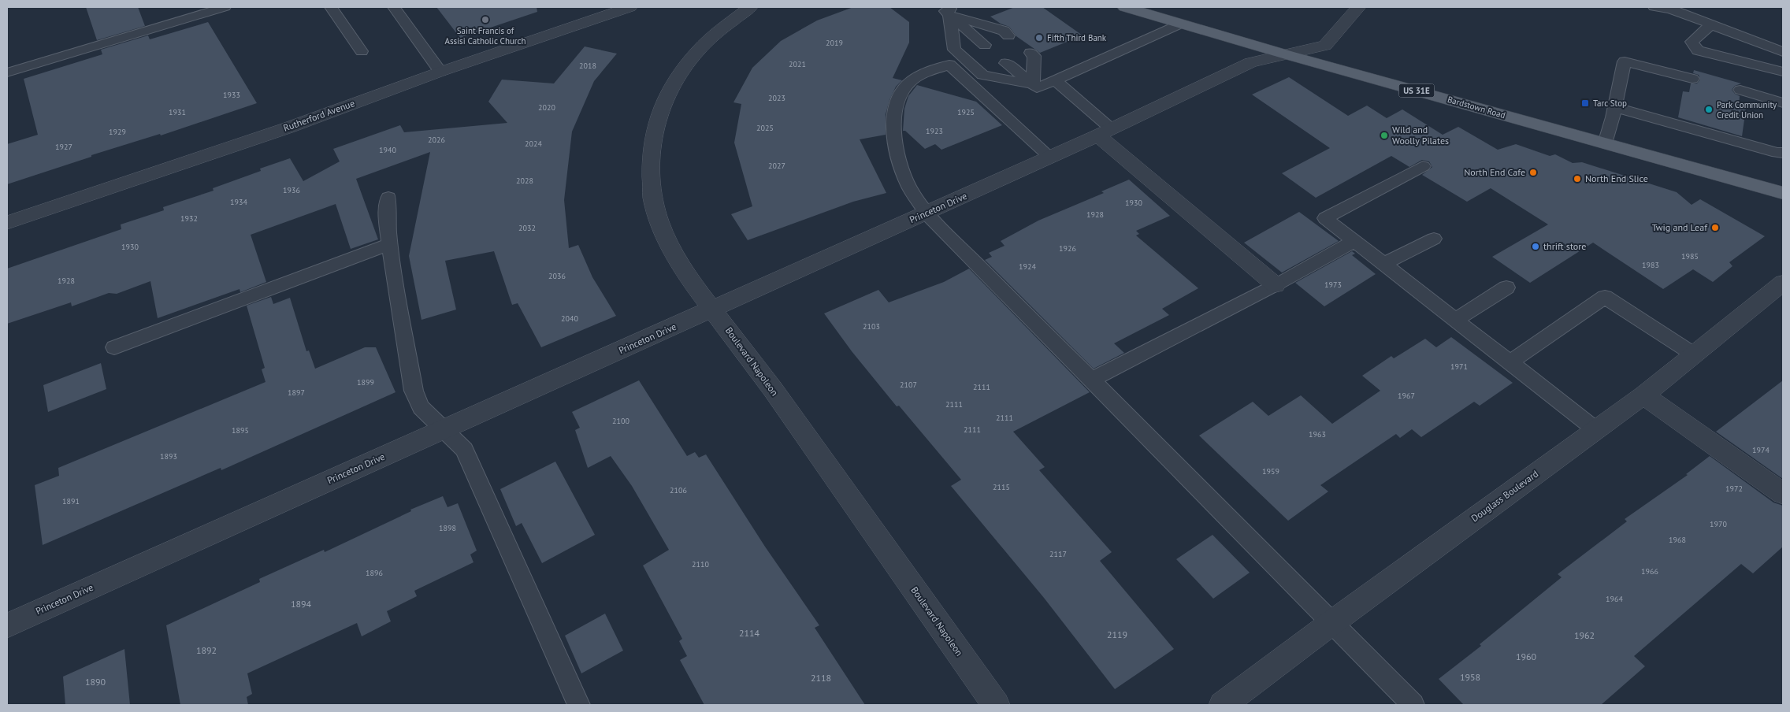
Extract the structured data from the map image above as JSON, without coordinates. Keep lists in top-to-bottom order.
{
  "streets": {
    "main road": ["US 31E", "Bardstown Road"],
    "street": [
      "Rutherford Avenue",
      "Princeton Drive",
      "Boulevard Napoleon",
      "Douglass Boulevard"
    ]
  },
  "crossings": [
    ["Bardstown Road", "Princeton Drive"],
    ["Princeton Drive", "Boulevard Napoleon"]
  ],
  "places": {
    "other": [
      "Saint Francis of Assisi Catholic Church",
      "Fifth Third Bank",
      "Park Community Credit Union",
      "Wild and Woolly Pilates",
      "North End Cafe",
      "North End Slice",
      "Twig and Leaf",
      "thrift store"
    ],
    "transit": ["Tarc Stop"]
  },
  "house_numbers": [
    "2019",
    "2021",
    "2018",
    "1933",
    "2023",
    "2020",
    "1931",
    "1925",
    "2025",
    "1923",
    "1929",
    "2026",
    "2024",
    "1927",
    "1940",
    "2027",
    "2028",
    "1936",
    "1934",
    "1930",
    "1928",
    "1932",
    "2032",
    "1930",
    "1926",
    "1985",
    "1983",
    "1924",
    "2036",
    "1928",
    "1973",
    "2040",
    "2103",
    "1971",
    "1899",
    "2107",
    "2111",
    "1897",
    "1967",
    "2111",
    "2111",
    "2100",
    "2111",
    "1895",
    "1963",
    "1974",
    "1893",
    "1959",
    "2115",
    "1972",
    "2106",
    "1891",
    "1970",
    "1898",
    "1968",
    "2117",
    "2110",
    "1966",
    "1896",
    "1964",
    "1894",
    "2114",
    "2119",
    "1962",
    "1892",
    "1960",
    "1958",
    "2118",
    "1890"
  ]
}
